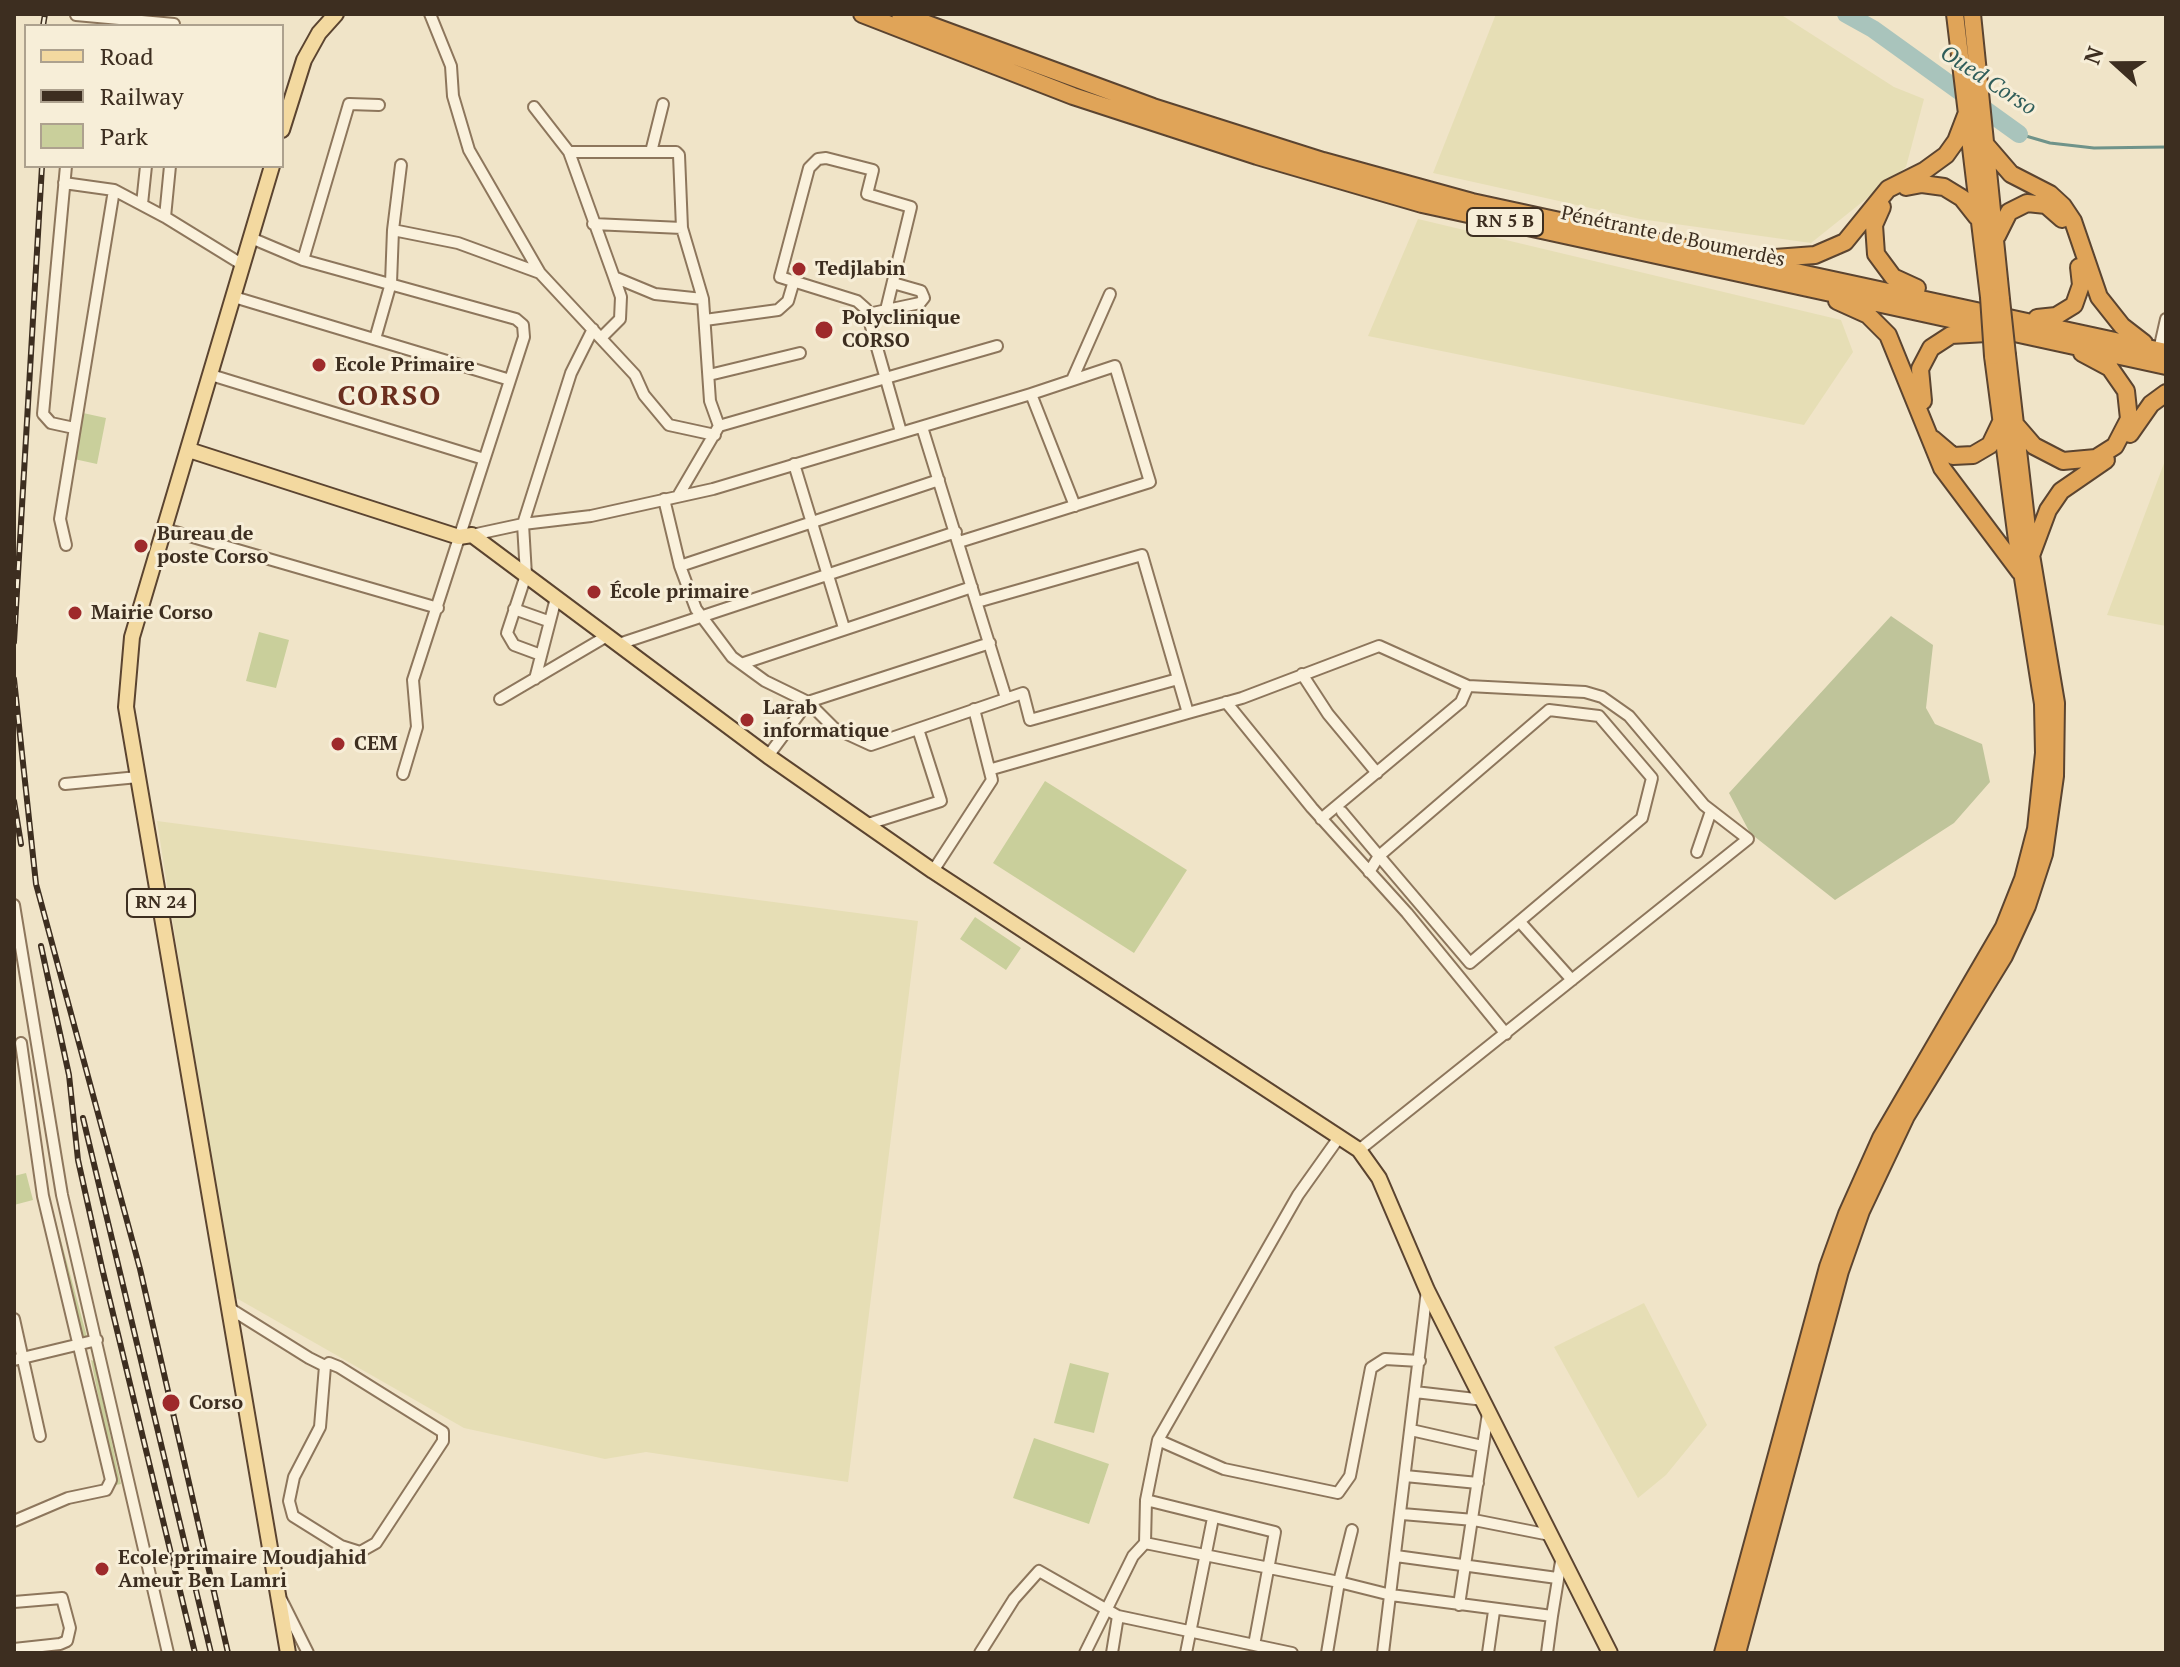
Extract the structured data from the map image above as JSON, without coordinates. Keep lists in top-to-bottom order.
{
  "streets": {
    "highway": ["RN 5 B", "Pénétrante de Boumerdès"],
    "main road": ["RN 24"]
  },
  "districts": ["CORSO"],
  "water": ["Oued Corso"],
  "places": [
    "Tedjlabin",
    "Polyclinique CORSO",
    "Ecole Primaire",
    "Bureau de poste Corso",
    "École primaire",
    "Mairie Corso",
    "Larab informatique",
    "CEM",
    "Corso",
    "Ecole primaire Moudjahid Ameur Ben Lamri"
  ],
  "legend": ["Road", "Railway", "Park"],
  "north": "left"
}
